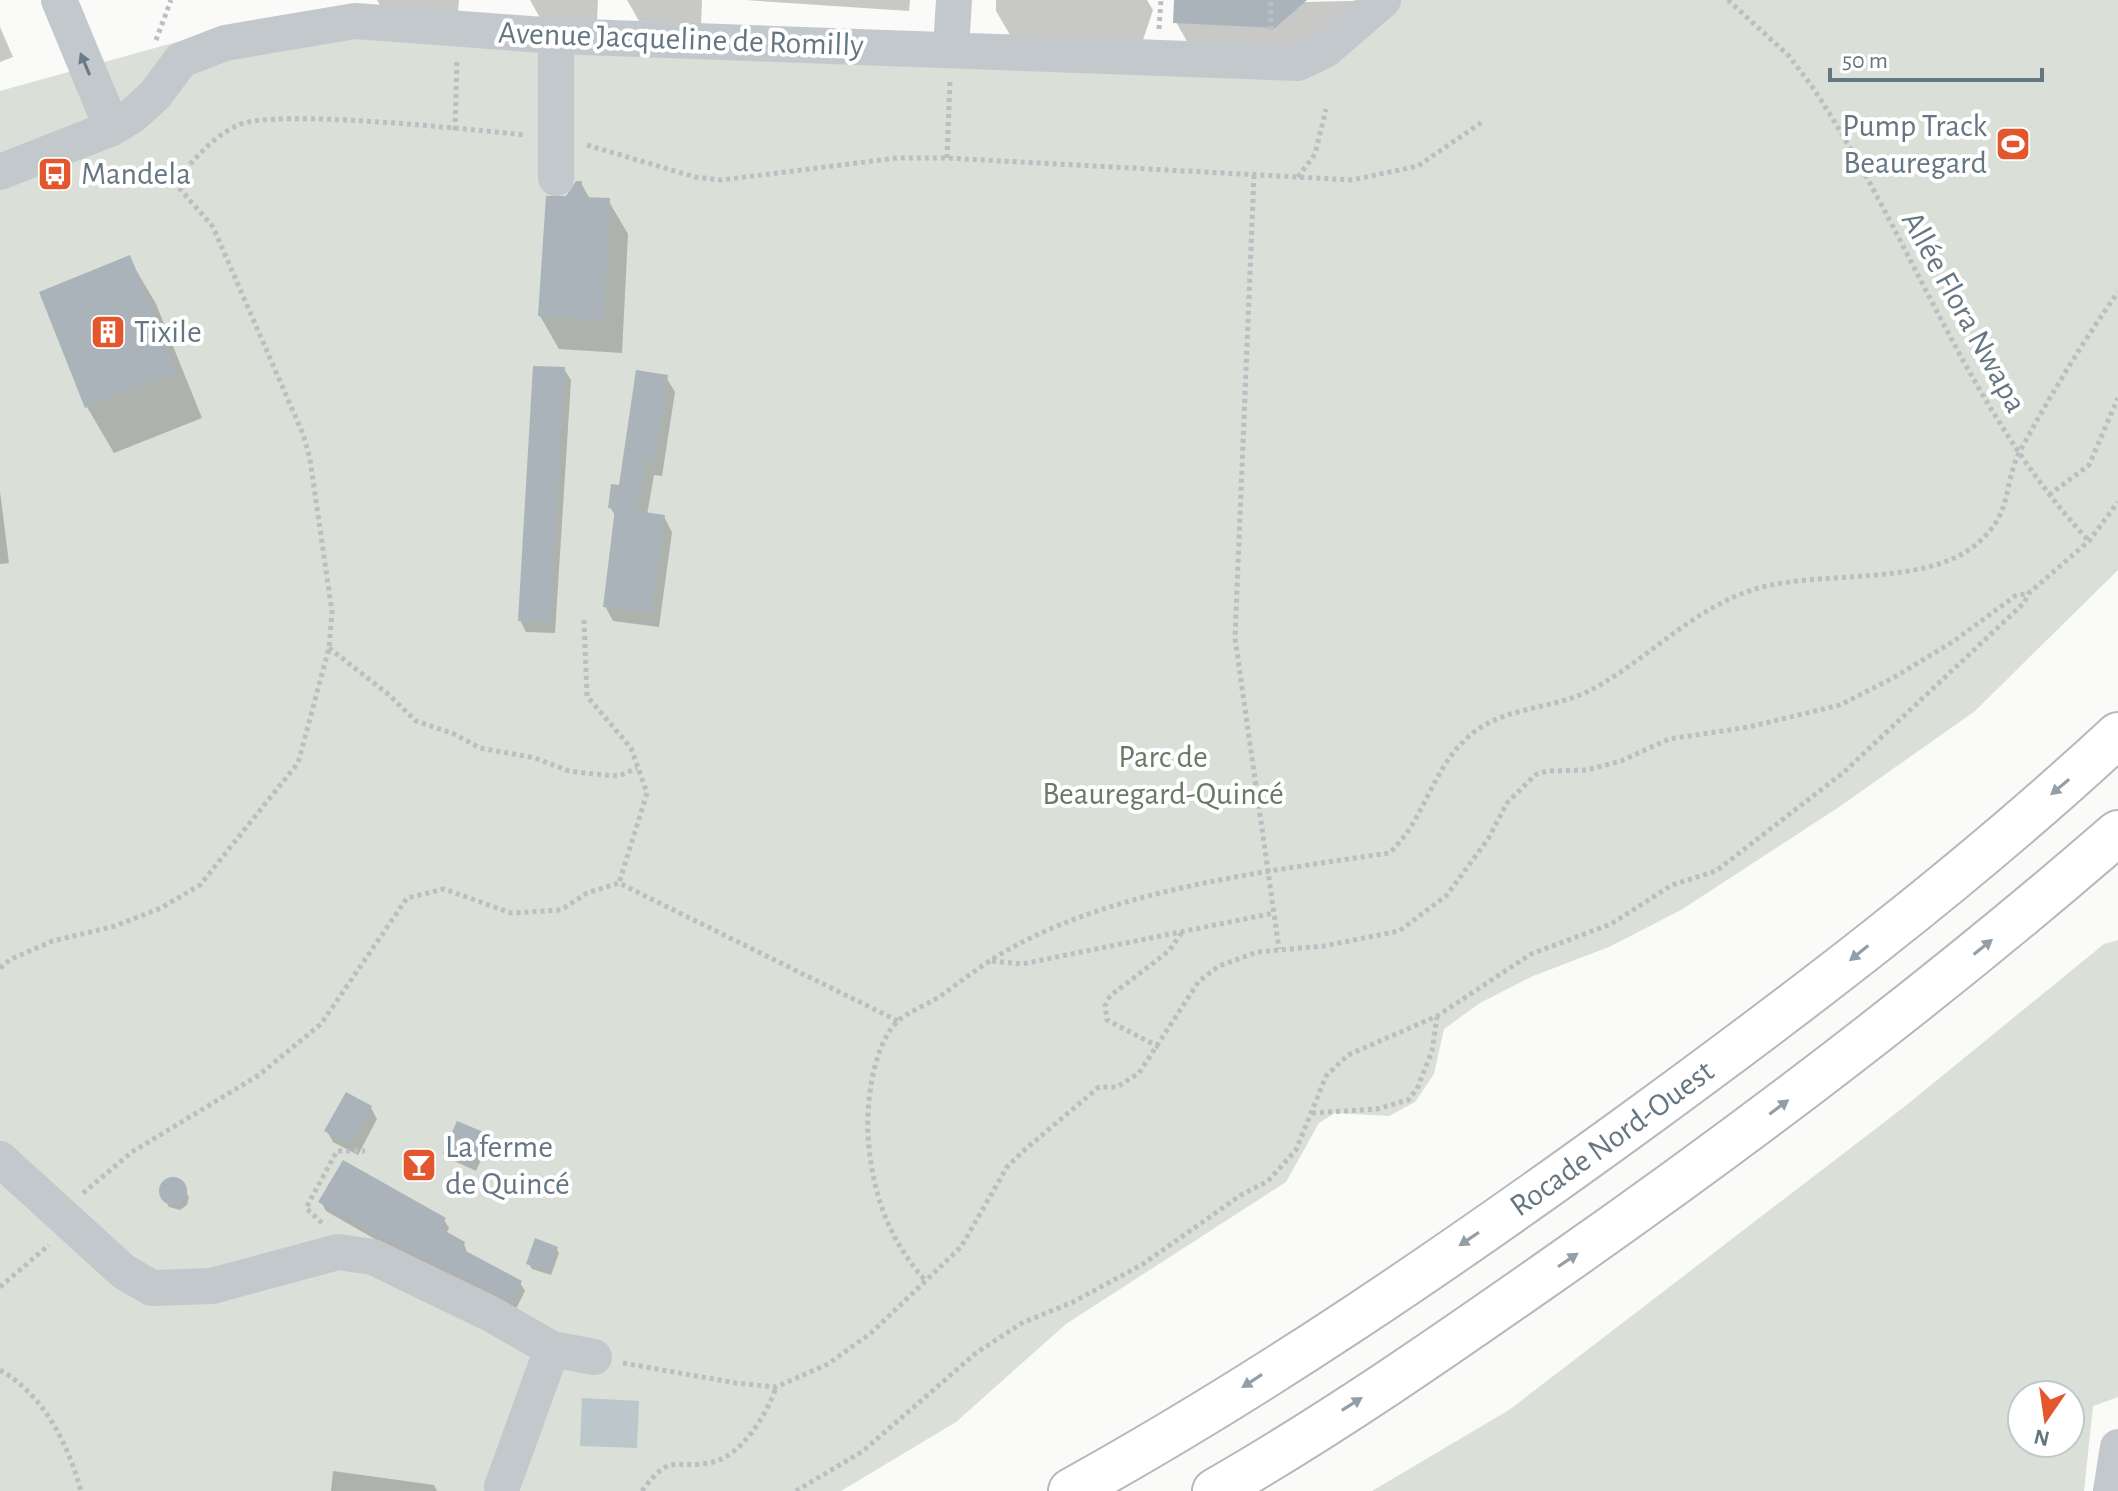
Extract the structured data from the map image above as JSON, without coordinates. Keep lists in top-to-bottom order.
{
  "streets": {
    "highway": ["Rocade Nord-Ouest"],
    "street": ["Avenue Jacqueline de Romilly"],
    "path": ["Allée Flora Nwapa"]
  },
  "parks": ["Parc de Beauregard-Quincé"],
  "places": {
    "sports": ["Pump Track Beauregard"],
    "bus stop": ["Mandela"],
    "building": ["Tixile"],
    "bar": ["La ferme de Quincé"]
  },
  "scale_bar": "50 m",
  "north": "bottom"
}
